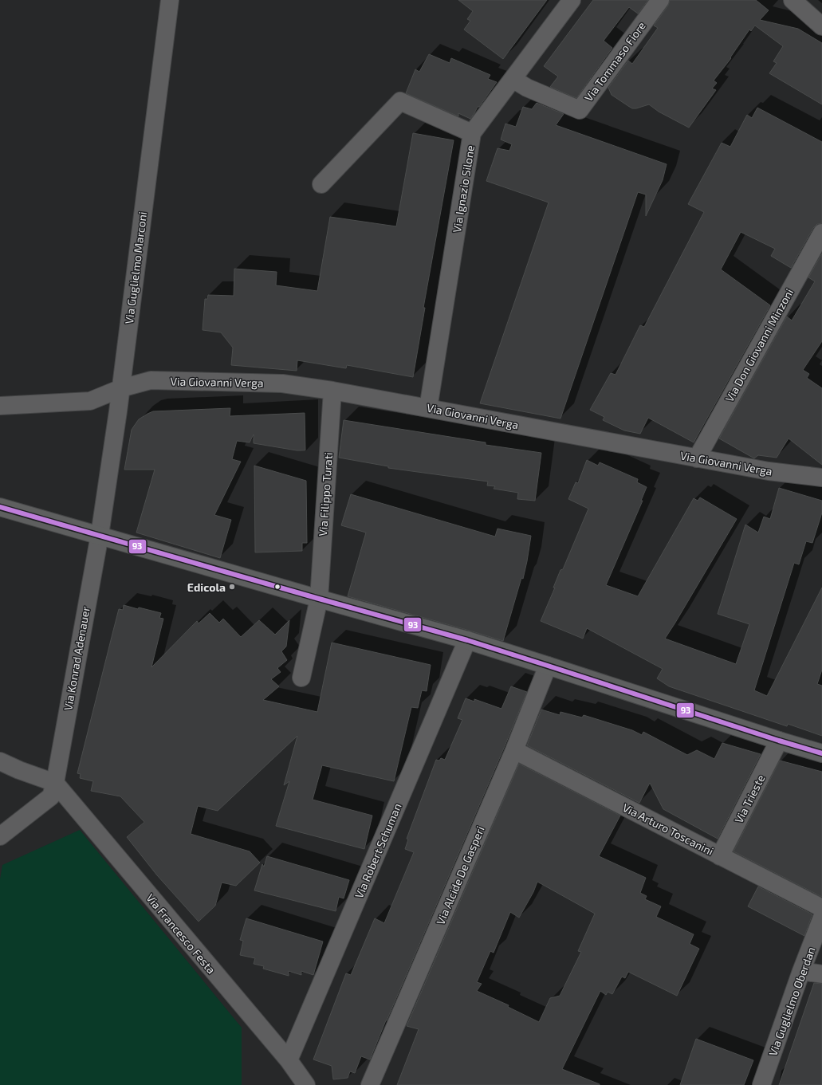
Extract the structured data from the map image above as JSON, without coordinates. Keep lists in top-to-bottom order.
{
  "streets": {
    "street": [
      "Via Tommaso Fiore",
      "Via Ignazio Silone",
      "Via Guglielmo Marconi",
      "Via Don Giovanni Minzoni",
      "Via Giovanni Verga",
      "Via Filippo Turati",
      "Via Konrad Adenauer",
      "Via Trieste",
      "Via Arturo Toscanini",
      "Via Robert Schuman",
      "Via Alcide De Gasperi",
      "Via Francesco Festa",
      "Via Guglielmo Oberdan"
    ]
  },
  "crossings": [
    ["Via Tommaso Fiore", "Via Ignazio Silone"],
    ["Via Ignazio Silone", "Via Giovanni Verga"],
    ["Via Guglielmo Marconi", "Via Giovanni Verga"],
    ["Via Guglielmo Marconi", "Via Konrad Adenauer"],
    ["Via Don Giovanni Minzoni", "Via Giovanni Verga"],
    ["Via Giovanni Verga", "Via Filippo Turati"],
    ["Via Konrad Adenauer", "Via Francesco Festa"],
    ["Via Trieste", "Via Arturo Toscanini"],
    ["Via Arturo Toscanini", "Via Alcide De Gasperi"],
    ["Via Robert Schuman", "Via Francesco Festa"]
  ],
  "places": ["Edicola"],
  "lines": ["transit line 93"]
}
